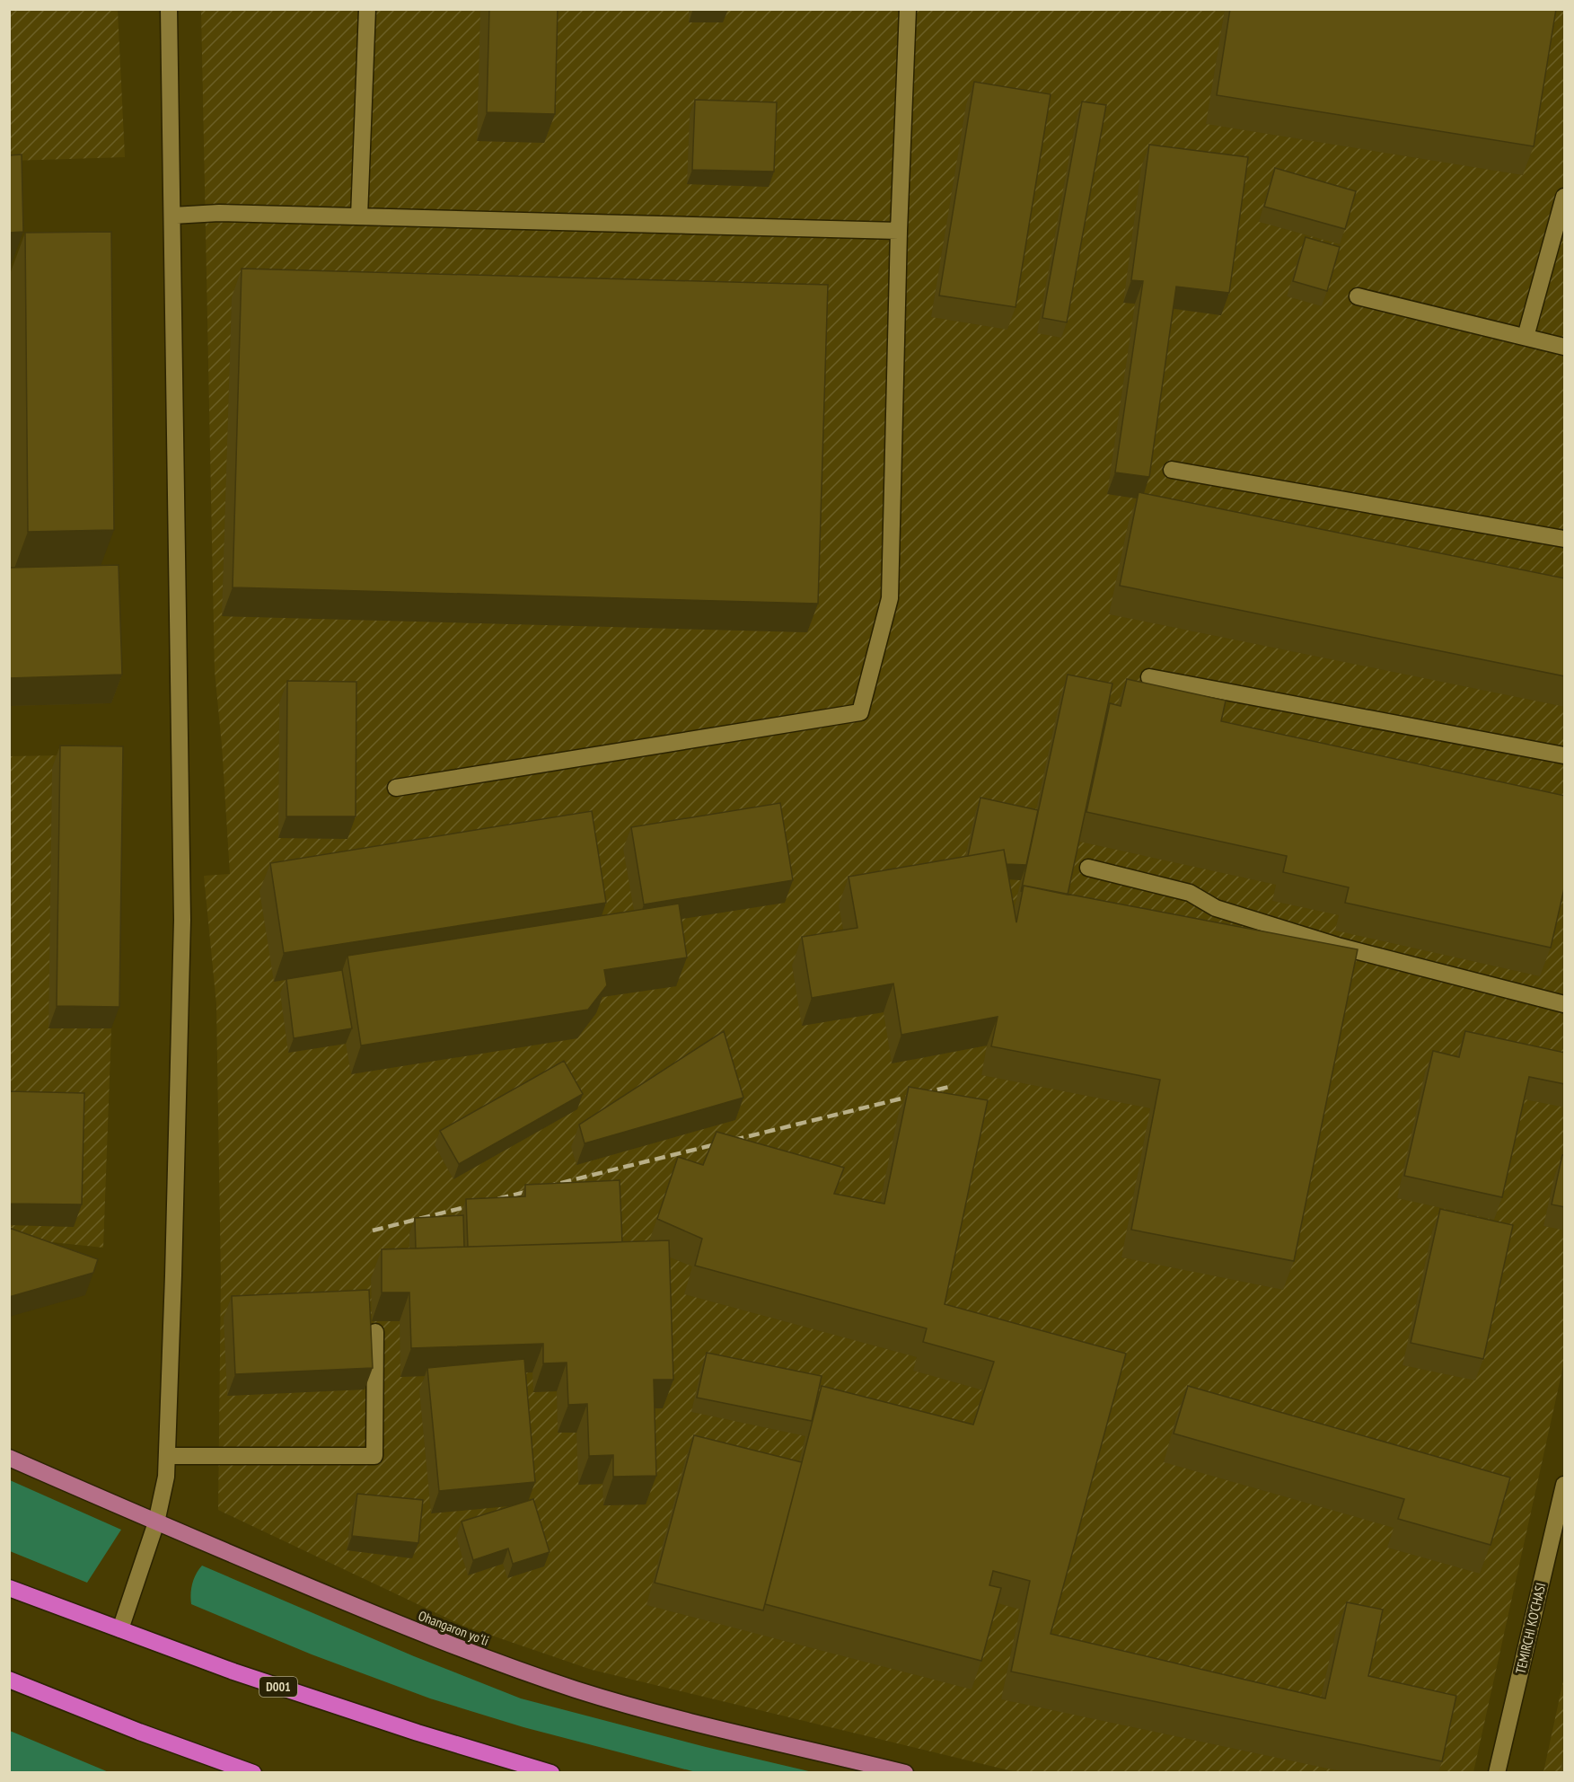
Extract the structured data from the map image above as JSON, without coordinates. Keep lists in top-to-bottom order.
{
  "streets": {
    "highway": ["D001"],
    "main road": ["Ohangaron yoʻli"],
    "lane": ["TEMIRCHI KO'CHASI"]
  }
}
